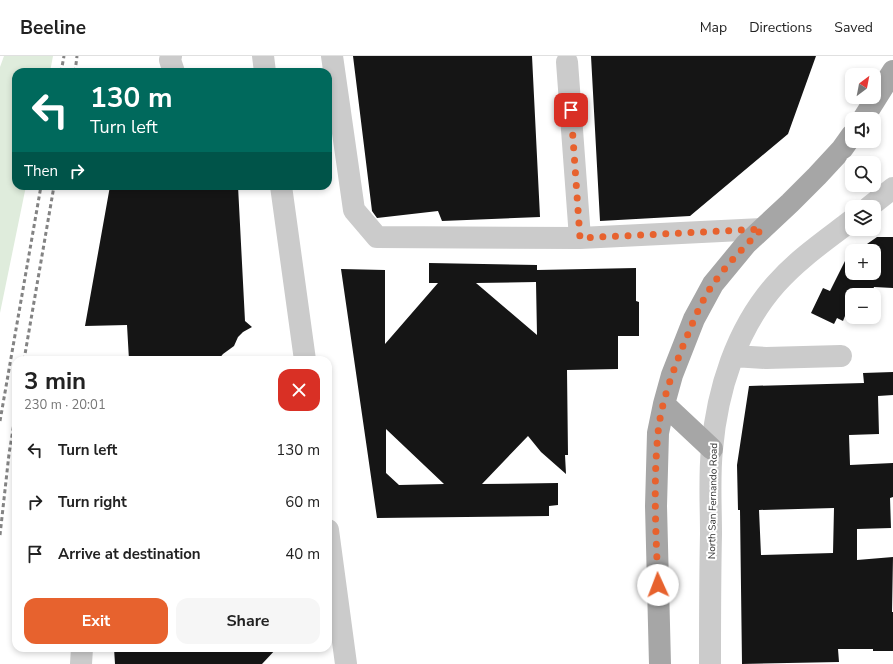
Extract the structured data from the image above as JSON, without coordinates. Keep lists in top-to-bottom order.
{
  "streets": {
    "street": ["North San Fernando Road"]
  },
  "north": "top right",
  "page": {
    "header": "Beeline",
    "nav": ["Map", "Directions", "Saved"],
    "map_buttons": ["+", "−"],
    "turn": ["130 m", "Turn left"],
    "then": "Then",
    "heading": ["3 min", "230 m · 20:01"],
    "list": [
      {
        "name": "Turn left",
        "value": "130 m"
      },
      {
        "name": "Turn right",
        "value": "60 m"
      },
      {
        "name": "Arrive at destination",
        "value": "40 m"
      }
    ],
    "buttons": ["Exit", "Share"]
  }
}
